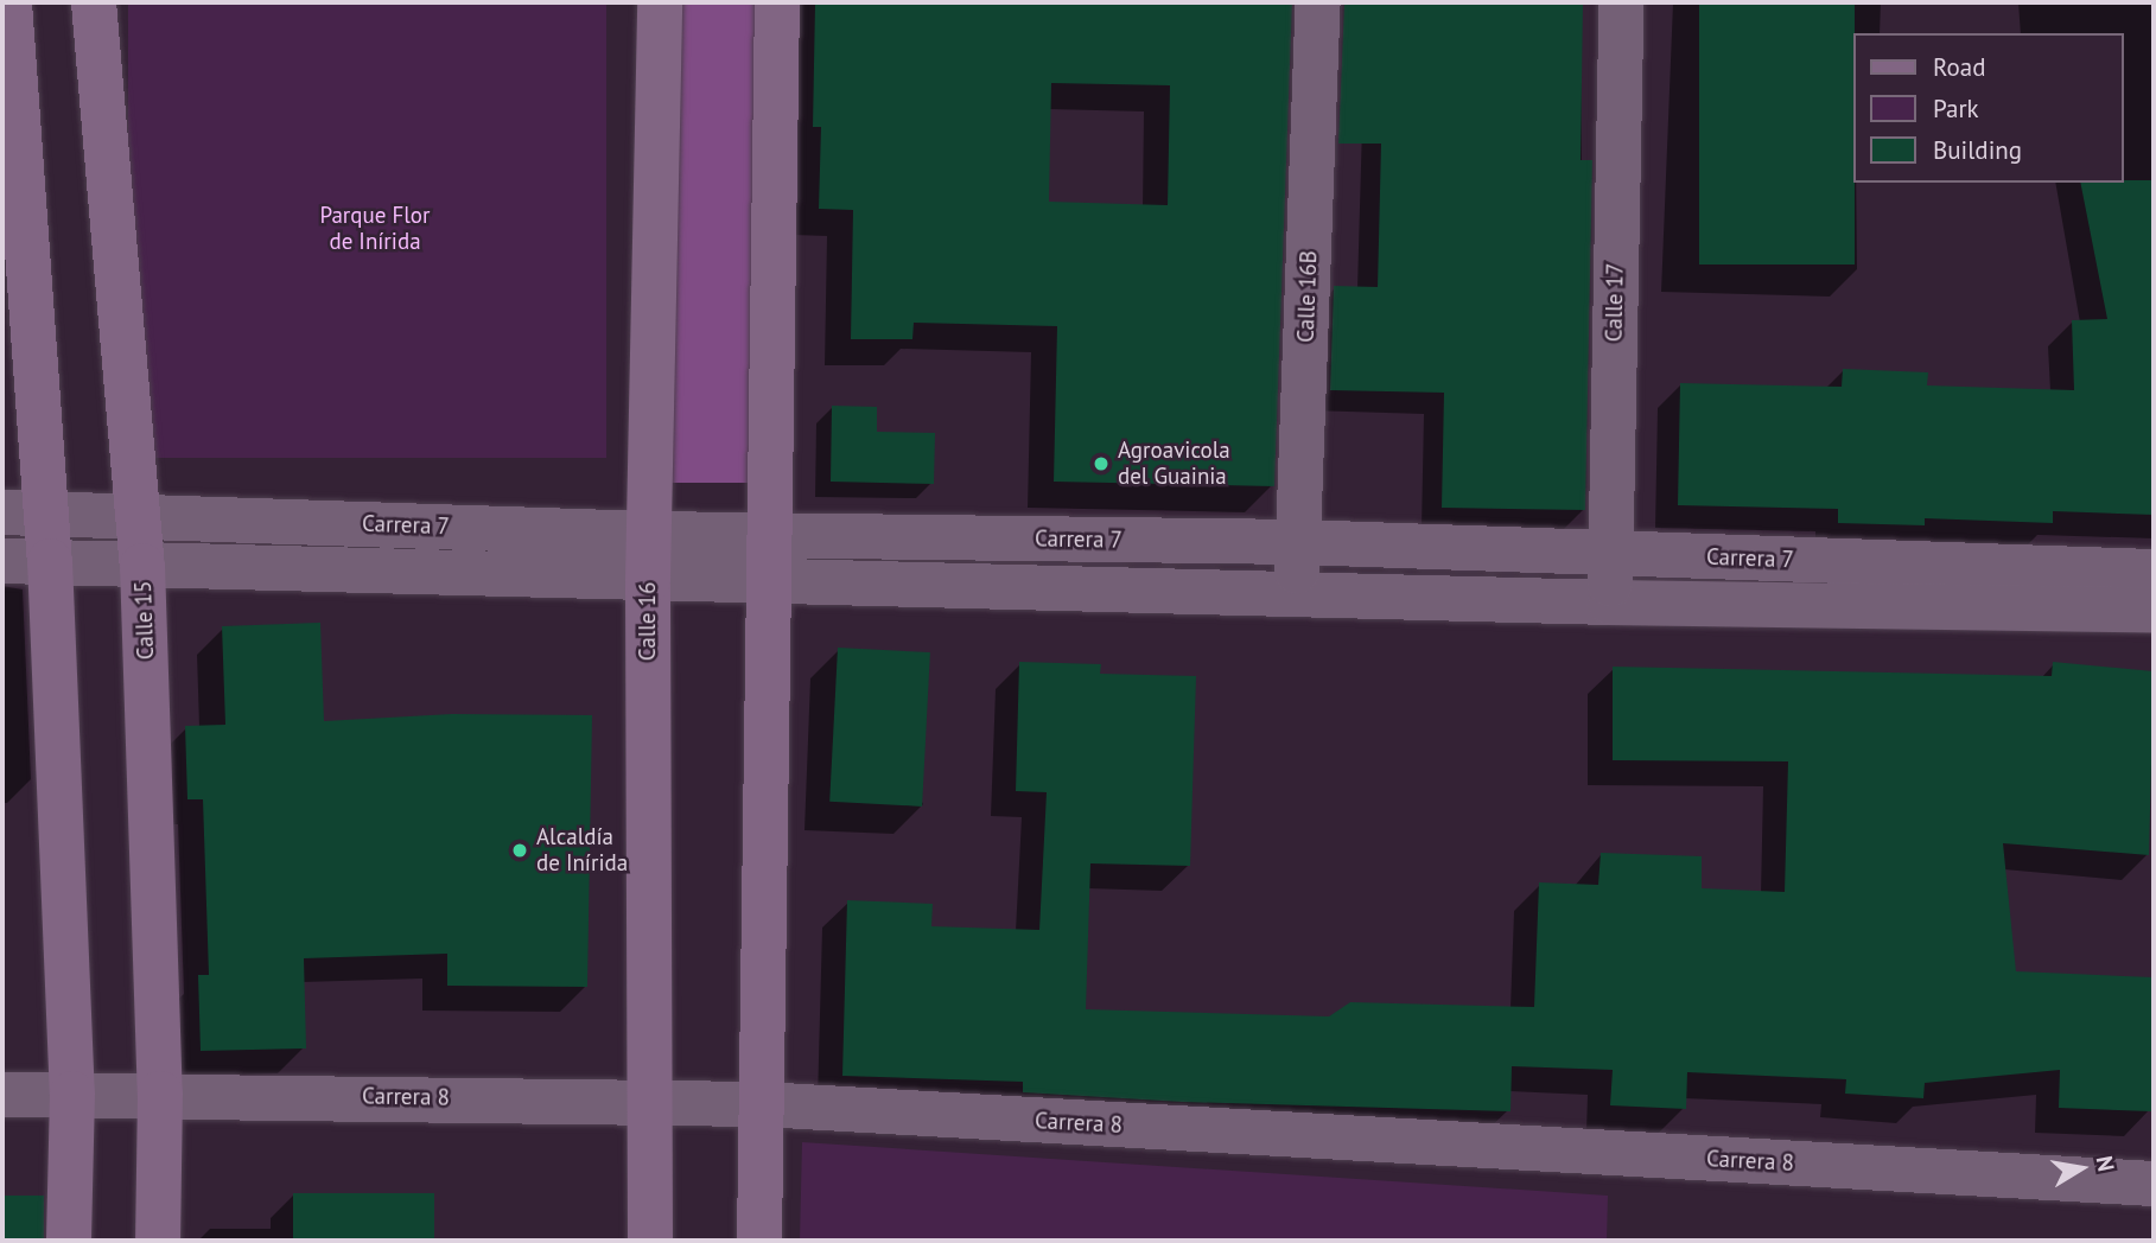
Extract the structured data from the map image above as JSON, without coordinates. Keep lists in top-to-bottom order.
{
  "streets": {
    "street": [
      "Calle 16B",
      "Calle 17",
      "Carrera 7",
      "Calle 15",
      "Calle 16",
      "Carrera 8"
    ]
  },
  "crossings": [
    ["Calle 16B", "Carrera 7"],
    ["Calle 17", "Carrera 7"],
    ["Carrera 7", "Calle 15"],
    ["Carrera 7", "Calle 16"],
    ["Calle 15", "Carrera 8"],
    ["Calle 16", "Carrera 8"]
  ],
  "parks": ["Parque Flor de Inírida"],
  "places": ["Agroavicola del Guainia", "Alcaldía de Inírida"],
  "legend": ["Road", "Park", "Building"],
  "north": "right"
}
